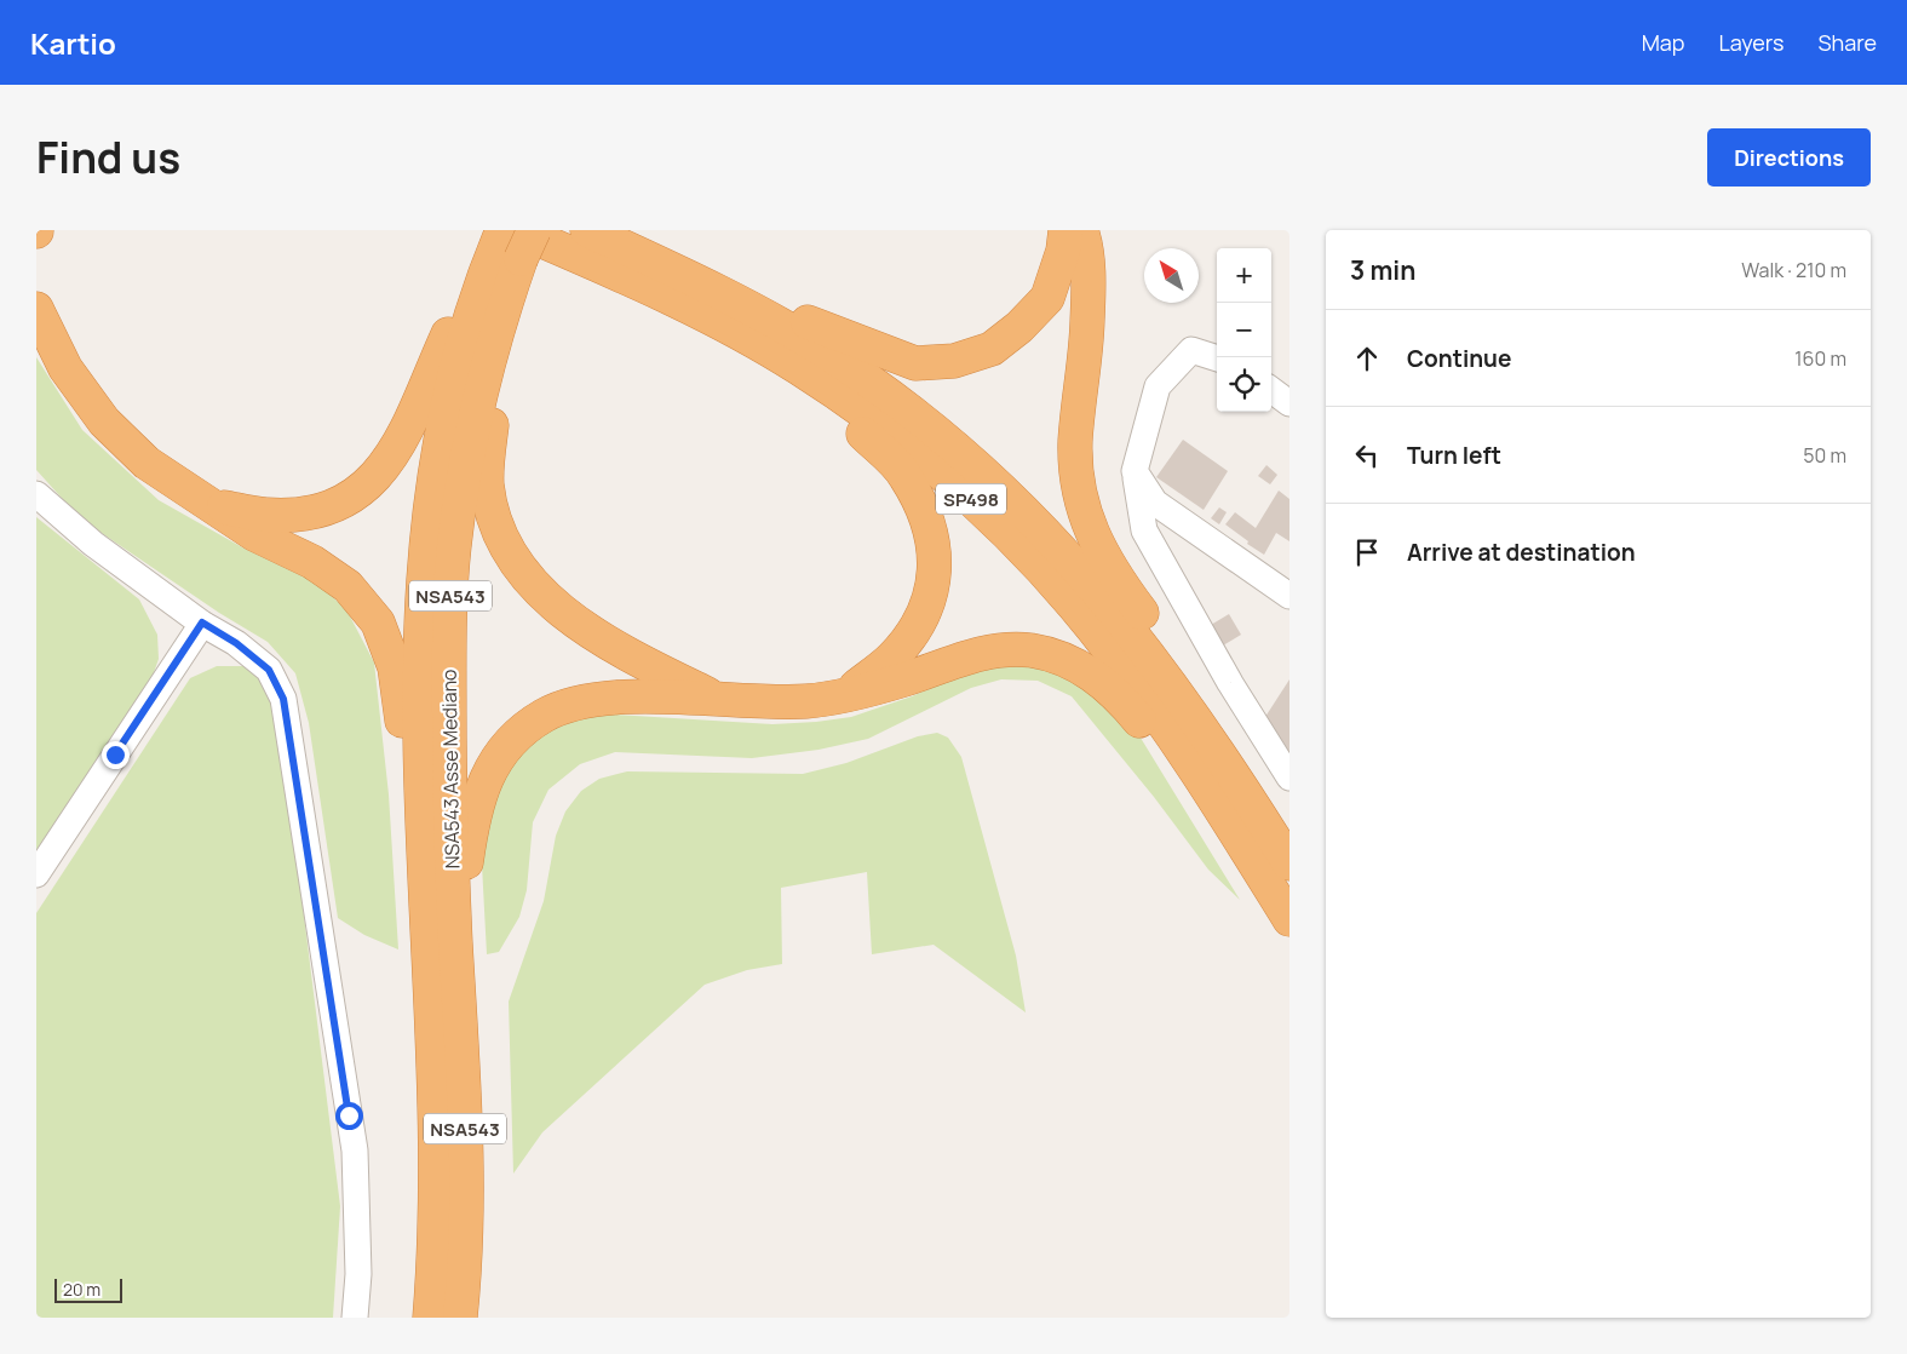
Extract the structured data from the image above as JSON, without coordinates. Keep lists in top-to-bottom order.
{
  "streets": {
    "highway": ["SP498", "NSA543", "NSA543 Asse Mediano"]
  },
  "crossings": [
    ["SP498", "NSA543 Asse Mediano"]
  ],
  "scale_bar": "20 m",
  "north": "top left",
  "page": {
    "header": "Kartio",
    "nav": ["Map", "Layers", "Share"],
    "title": "Find us",
    "buttons": "Directions",
    "heading": ["3 min", "Walk · 210 m"],
    "map_buttons": ["+", "−"],
    "list": [
      ["Continue", "160 m"],
      ["Turn left", "50 m"],
      "Arrive at destination"
    ],
    "scale": "20 m"
  }
}
